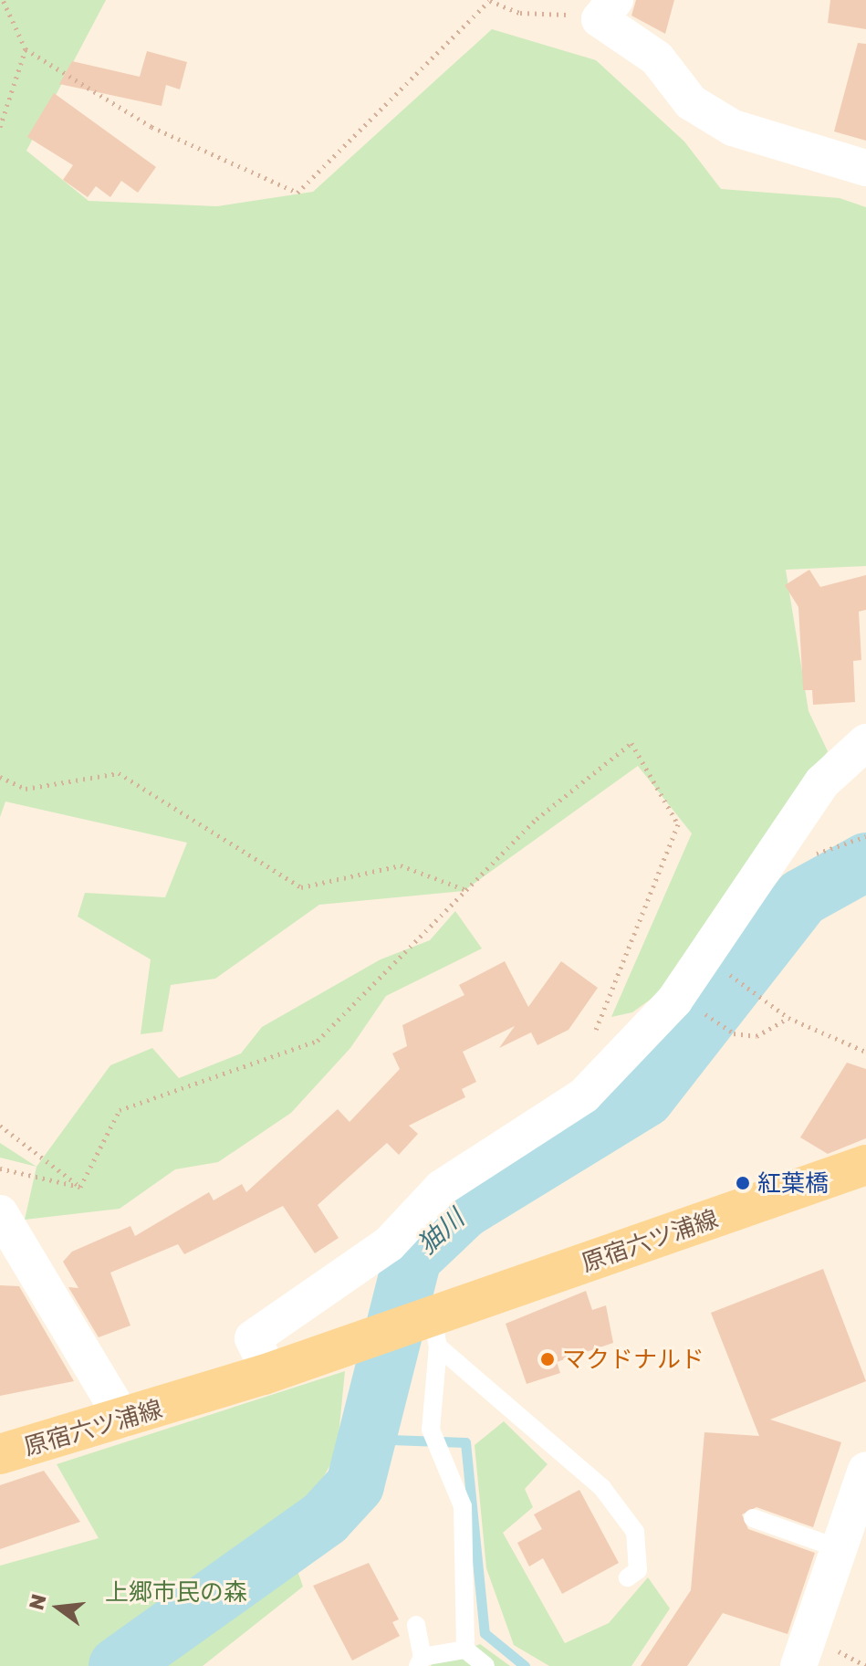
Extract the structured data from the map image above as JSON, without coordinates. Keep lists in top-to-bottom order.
{
  "streets": {
    "main road": ["原宿六ツ浦線"]
  },
  "water": ["㹨川"],
  "parks": ["上郷市民の森"],
  "places": ["紅葉橋", "マクドナルド"],
  "north": "left"
}
